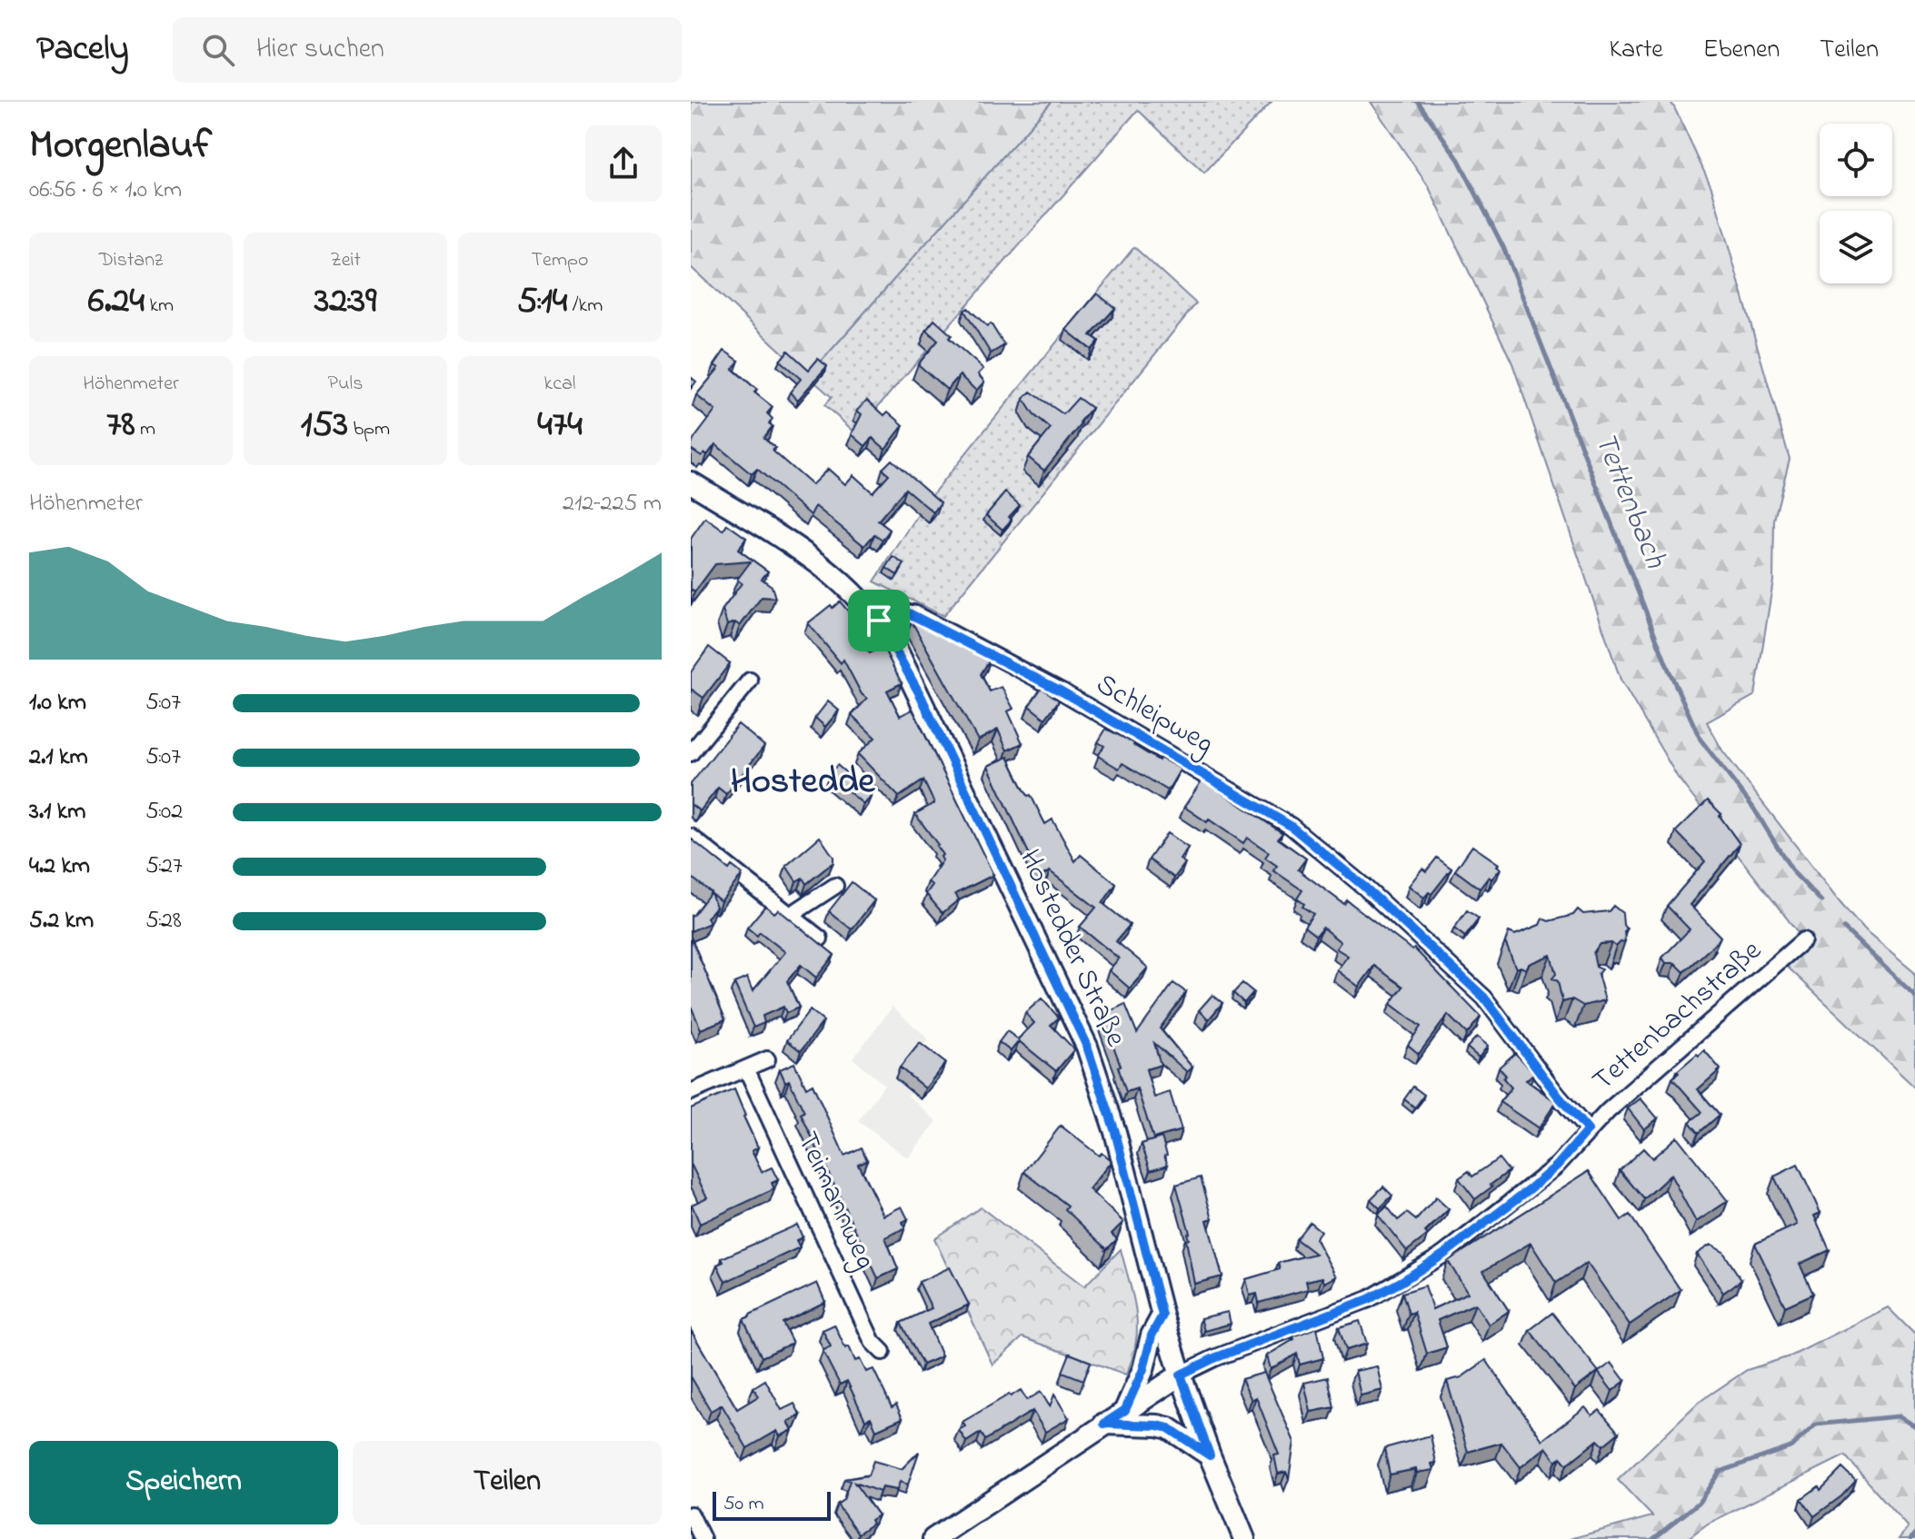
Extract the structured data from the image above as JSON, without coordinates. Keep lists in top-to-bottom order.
{
  "streets": {
    "main road": ["Hostedder Straße"],
    "street": ["Schleipweg", "Tettenbachstraße", "Teimannweg"]
  },
  "crossings": [
    ["Schleipweg", "Hostedder Straße"],
    ["Schleipweg", "Tettenbachstraße"],
    ["Hostedder Straße", "Tettenbachstraße"]
  ],
  "districts": ["Hostedde"],
  "water": ["Tettenbach"],
  "scale_bar": "50 m",
  "page": {
    "header": "Pacely",
    "search": "Hier suchen",
    "nav": ["Karte", "Ebenen", "Teilen"],
    "heading": ["Morgenlauf", "06:56 · 6 × 1.0 km"],
    "stats": [
      ["Distanz", "6.24 km"],
      ["Zeit", "32:39"],
      ["Tempo", "5:14 /km"],
      ["Höhenmeter", "78 m"],
      ["Puls", "153 bpm"],
      ["kcal", "474"]
    ],
    "chart": ["Höhenmeter", "212–225 m"],
    "list": [
      {
        "name": "1.0 km",
        "note": "5:07"
      },
      {
        "name": "2.1 km",
        "note": "5:07"
      },
      {
        "name": "3.1 km",
        "note": "5:02"
      },
      {
        "name": "4.2 km",
        "note": "5:27"
      },
      {
        "name": "5.2 km",
        "note": "5:28"
      }
    ],
    "buttons": ["Speichern", "Teilen"],
    "scale": "50 m"
  }
}
